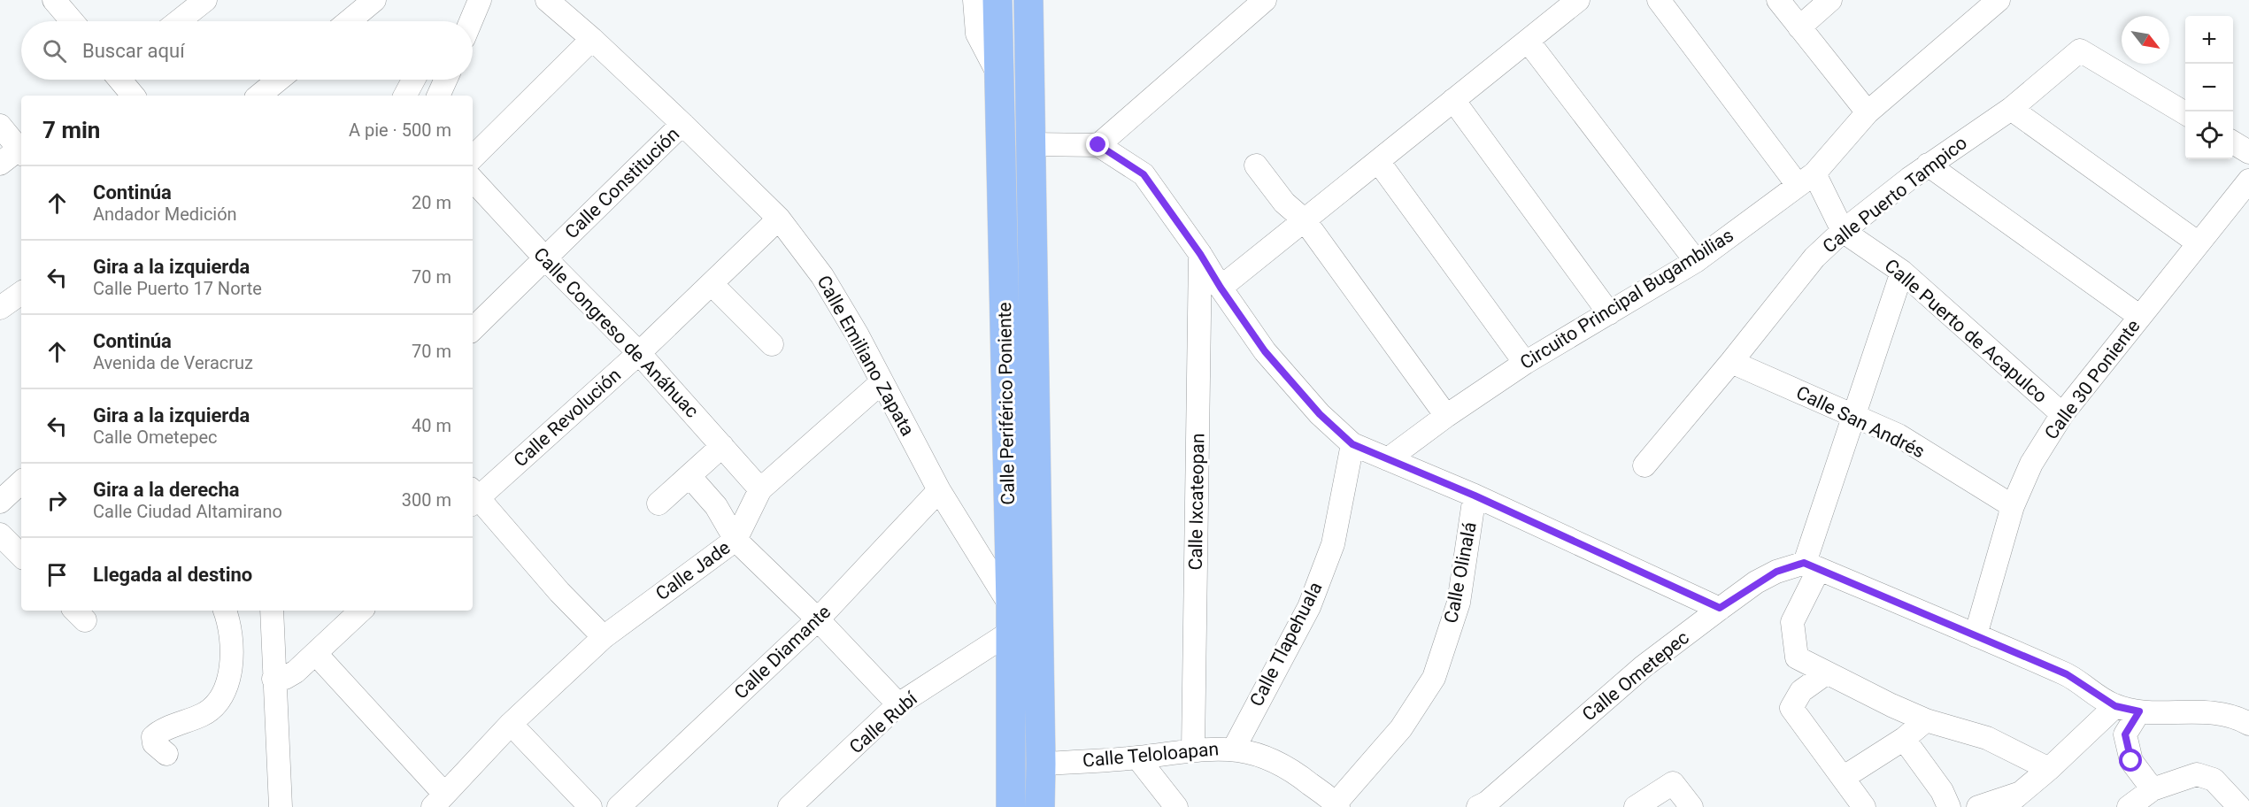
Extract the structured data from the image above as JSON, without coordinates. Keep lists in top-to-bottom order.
{
  "streets": {
    "main road": ["Calle Periférico Poniente"],
    "street": [
      "Calle Constitución",
      "Calle Puerto Tampico",
      "Circuito Principal Bugambilias",
      "Calle Puerto de Acapulco",
      "Calle Congreso de Anáhuac",
      "Calle Emiliano Zapata",
      "Calle 30 Poniente",
      "Calle Revolución",
      "Calle San Andrés",
      "Calle Ixcateopan",
      "Calle Jade",
      "Calle Olinalá",
      "Calle Tlapehuala",
      "Calle Diamante",
      "Calle Ometepec",
      "Calle Rubí",
      "Calle Teloloapan"
    ]
  },
  "crossings": [
    ["Calle Constitución", "Calle Congreso de Anáhuac"],
    ["Calle Constitución", "Calle Emiliano Zapata"],
    ["Calle Puerto Tampico", "Calle Puerto de Acapulco"],
    ["Calle Puerto Tampico", "Calle San Andrés"],
    ["Circuito Principal Bugambilias", "Calle Puerto de Acapulco"],
    ["Calle Puerto de Acapulco", "Calle 30 Poniente"],
    ["Calle Congreso de Anáhuac", "Calle Revolución"],
    ["Calle Congreso de Anáhuac", "Calle Jade"],
    ["Calle Emiliano Zapata", "Calle Periférico Poniente"],
    ["Calle Emiliano Zapata", "Calle Revolución"],
    ["Calle Emiliano Zapata", "Calle Jade"],
    ["Calle Emiliano Zapata", "Calle Diamante"],
    ["Calle Emiliano Zapata", "Calle Rubí"],
    ["Calle 30 Poniente", "Calle San Andrés"],
    ["Calle Periférico Poniente", "Calle Rubí"],
    ["Calle Periférico Poniente", "Calle Teloloapan"],
    ["Calle Ixcateopan", "Calle Teloloapan"],
    ["Calle Olinalá", "Calle Teloloapan"],
    ["Calle Tlapehuala", "Calle Teloloapan"]
  ],
  "north": "bottom right",
  "page": {
    "map_buttons": ["+", "−"],
    "search": "Buscar aquí",
    "heading": ["7 min", "A pie · 500 m"],
    "list": [
      ["Continúa", "Andador Medición", "20 m"],
      ["Gira a la izquierda", "Calle Puerto 17 Norte", "70 m"],
      ["Continúa", "Avenida de Veracruz", "70 m"],
      ["Gira a la izquierda", "Calle Ometepec", "40 m"],
      ["Gira a la derecha", "Calle Ciudad Altamirano", "300 m"],
      "Llegada al destino"
    ]
  }
}
